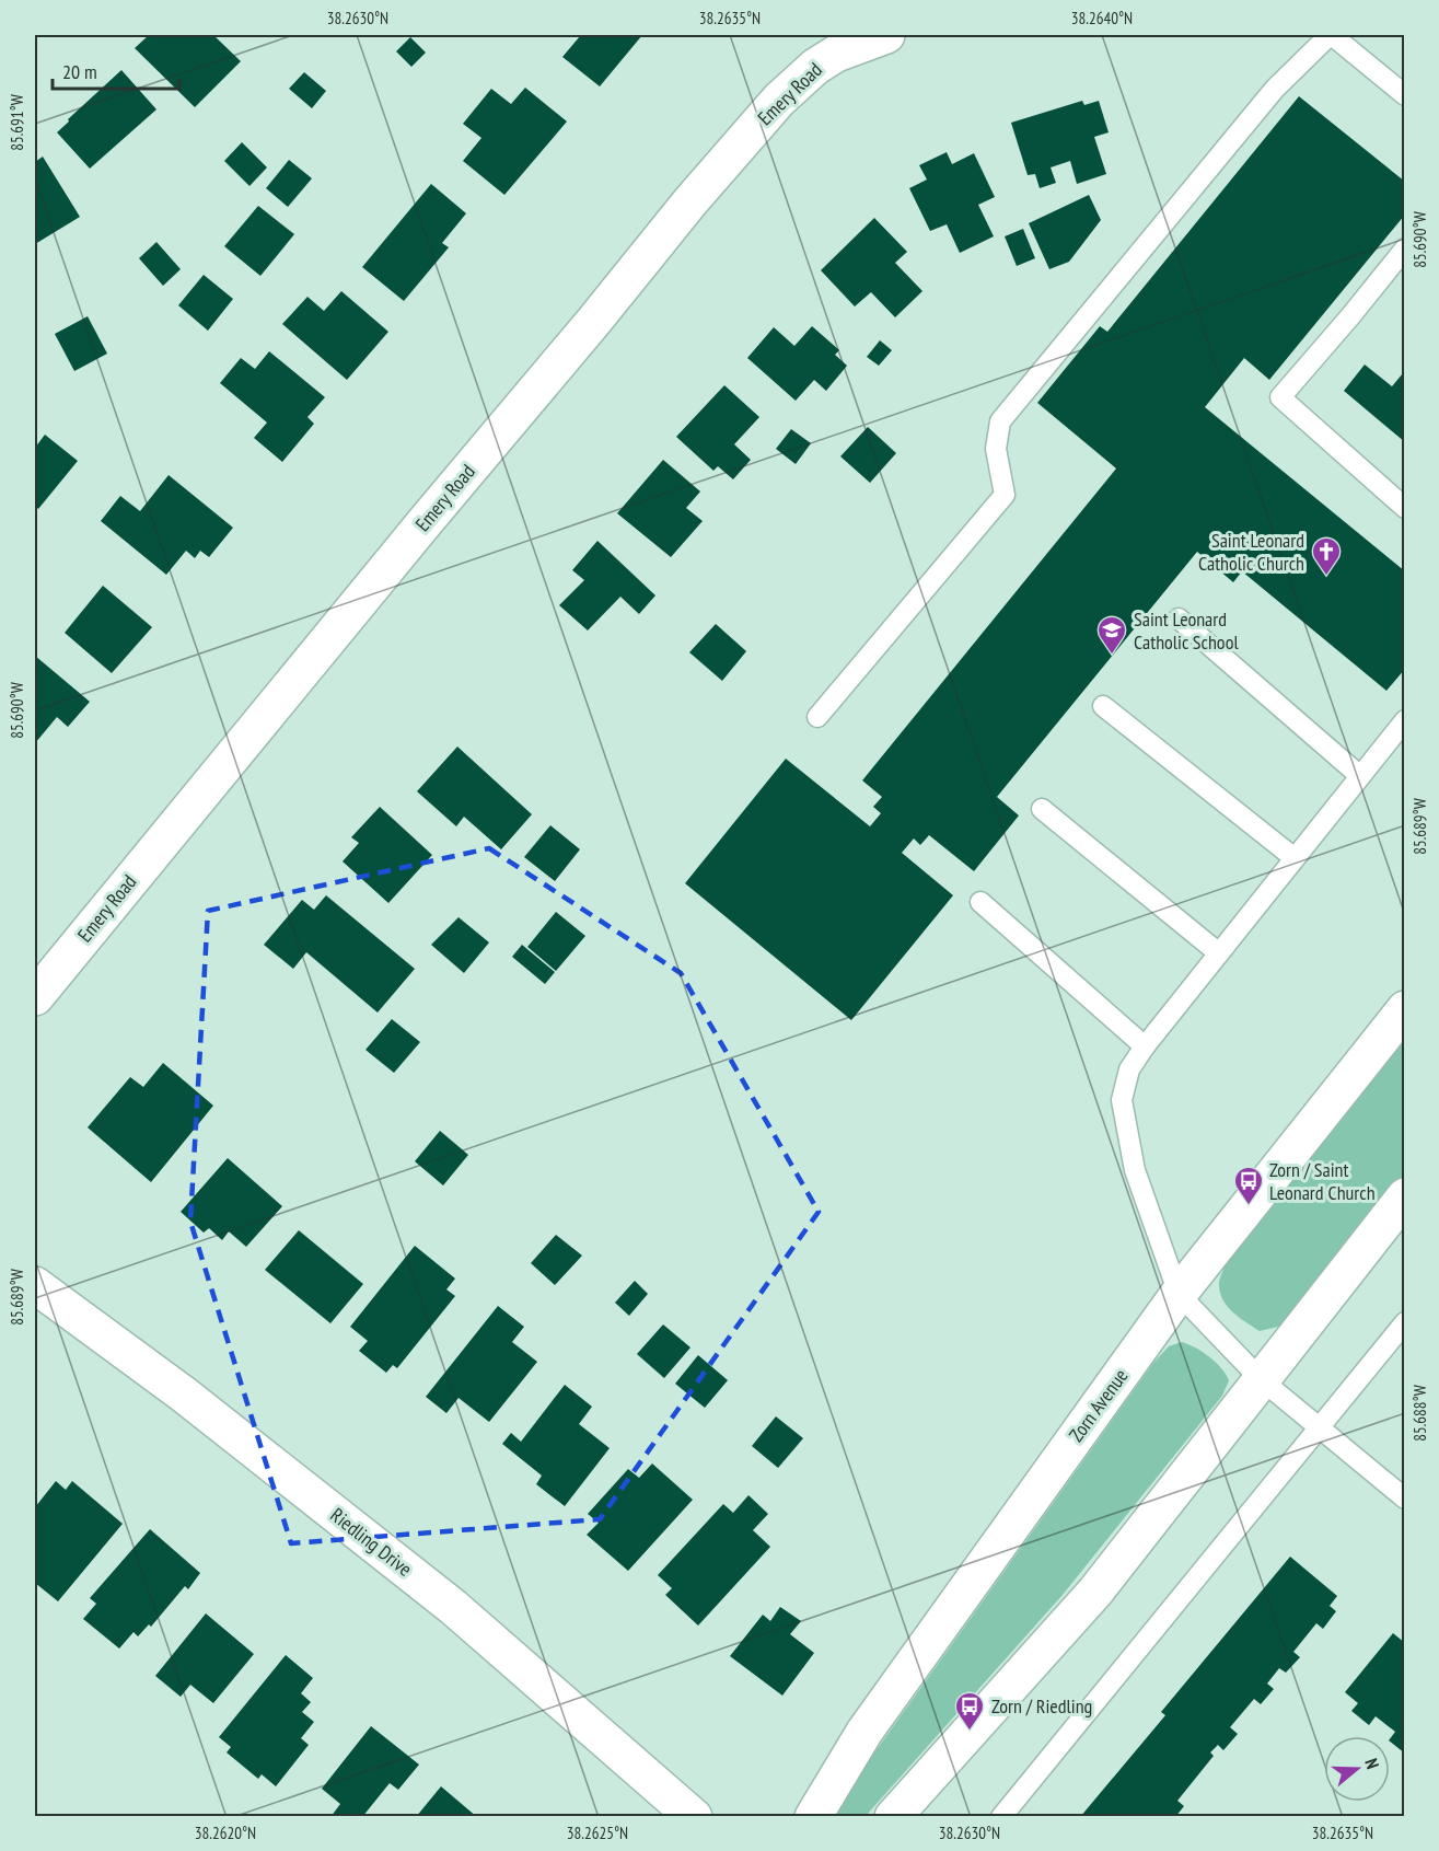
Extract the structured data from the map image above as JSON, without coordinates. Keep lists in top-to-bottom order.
{
  "streets": {
    "street": ["Emery Road", "Zorn Avenue", "Riedling Drive"]
  },
  "places": {
    "church": ["Saint Leonard Catholic Church"],
    "school or university": ["Saint Leonard Catholic School"],
    "bus stop": ["Zorn / Saint Leonard Church", "Zorn / Riedling"]
  },
  "scale_bar": "20 m",
  "north": "right",
  "coordinates": [
    "38.2630°N",
    "38.2635°N",
    "38.2640°N",
    "85.691°W",
    "85.690°W",
    "85.689°W",
    "85.688°W",
    "38.2620°N",
    "38.2625°N"
  ]
}
